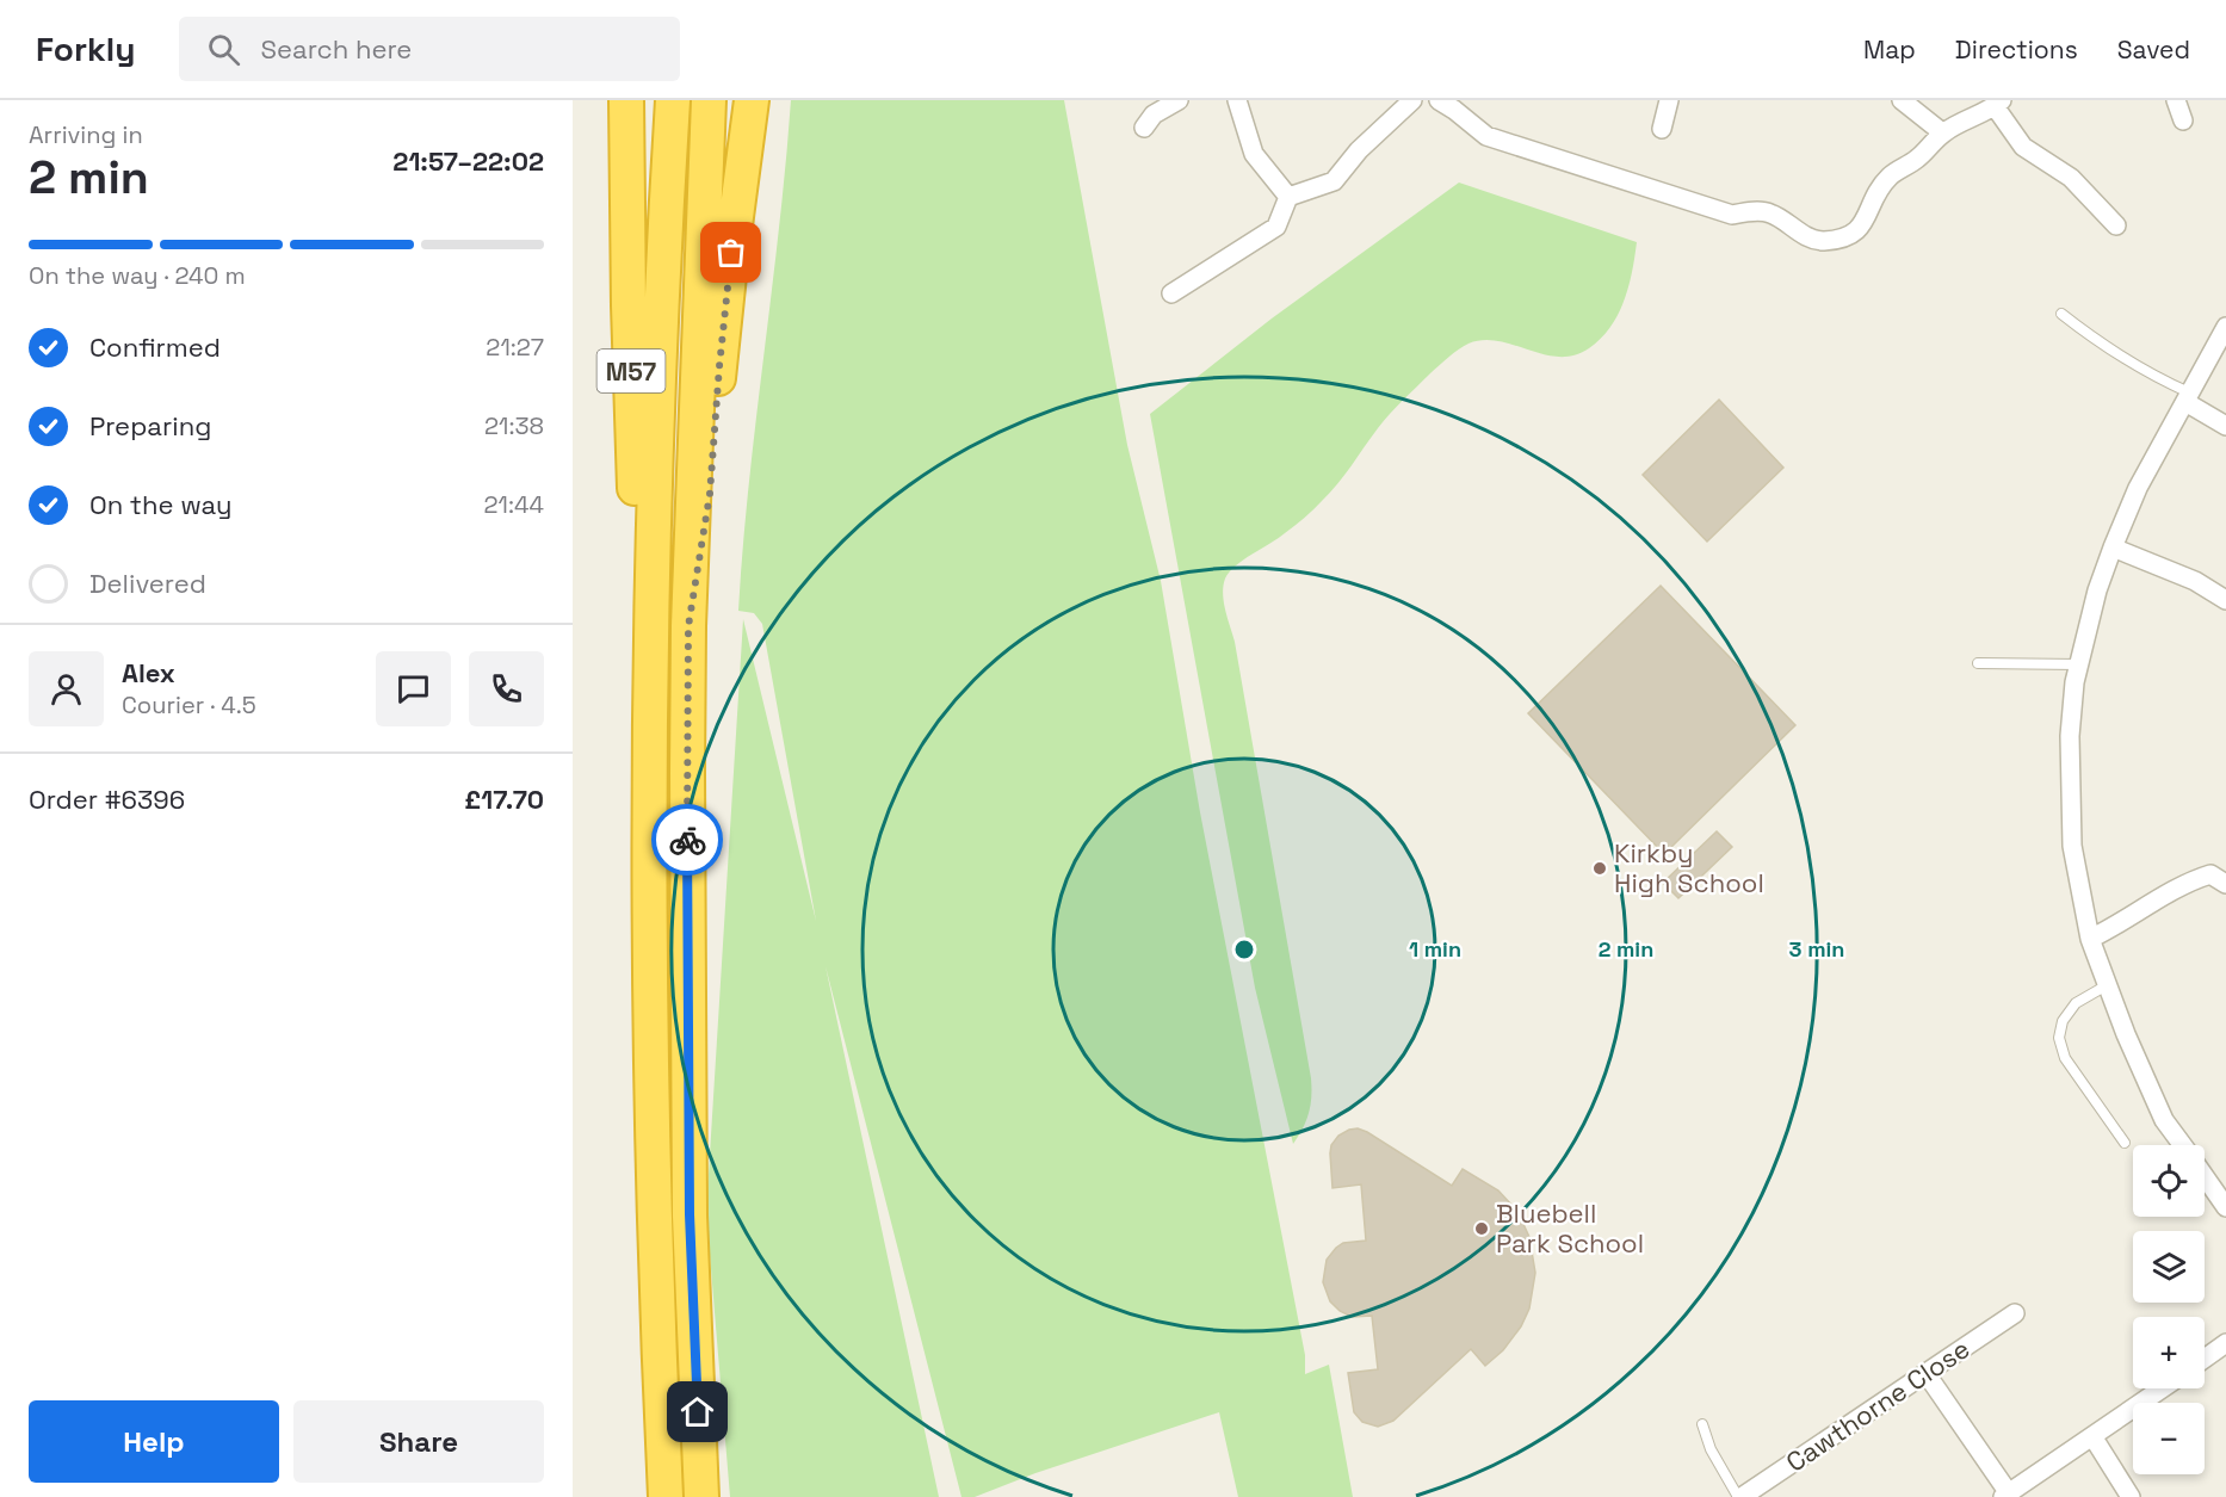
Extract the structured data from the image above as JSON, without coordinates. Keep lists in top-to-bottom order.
{
  "streets": {
    "highway": ["M57"],
    "street": ["Cawthorne Close"]
  },
  "places": ["Kirkby High School", "Bluebell Park School"],
  "page": {
    "header": "Forkly",
    "search": "Search here",
    "nav": ["Map", "Directions", "Saved"],
    "heading": ["2 min", "Arriving in", "21:57–22:02"],
    "panel": [
      "Alex",
      "Courier · 4.5",
      "Order #6396",
      "£17.70"
    ],
    "bar": "On the way · 240 m",
    "list": [
      ["Confirmed", "21:27"],
      ["Preparing", "21:38"],
      ["On the way", "21:44"],
      "Delivered"
    ],
    "map_buttons": ["+", "−"],
    "buttons": ["Help", "Share"]
  },
  "rings": ["1 min", "2 min", "3 min"]
}
